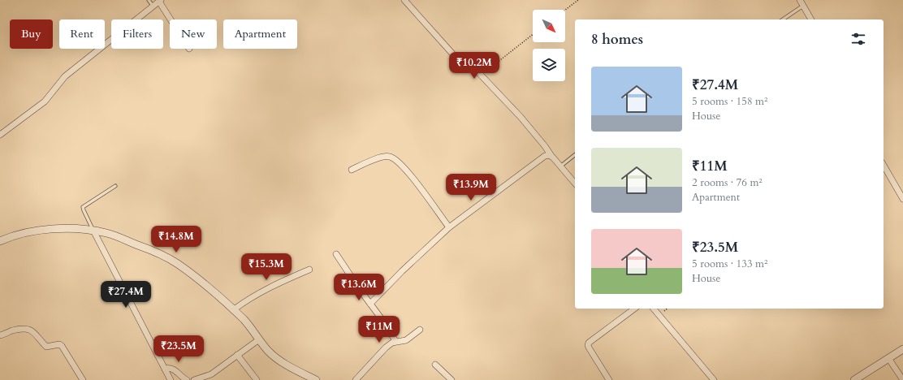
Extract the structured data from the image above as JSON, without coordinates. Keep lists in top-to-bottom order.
{
  "north": "bottom right",
  "page": {
    "chip": [
      "Buy",
      "Rent",
      "Filters",
      "New",
      "Apartment"
    ],
    "heading": "8 homes",
    "price": [
      "₹10.2M",
      "₹13.9M",
      "₹14.8M",
      "₹15.3M",
      "₹13.6M",
      "₹27.4M",
      "₹11M",
      "₹23.5M"
    ],
    "list": [
      {
        "name": "₹27.4M",
        "note": "5 rooms · 158 m² · House"
      },
      {
        "name": "₹11M",
        "note": "2 rooms · 76 m² · Apartment"
      },
      {
        "name": "₹23.5M",
        "note": "5 rooms · 133 m² · House"
      }
    ]
  }
}
